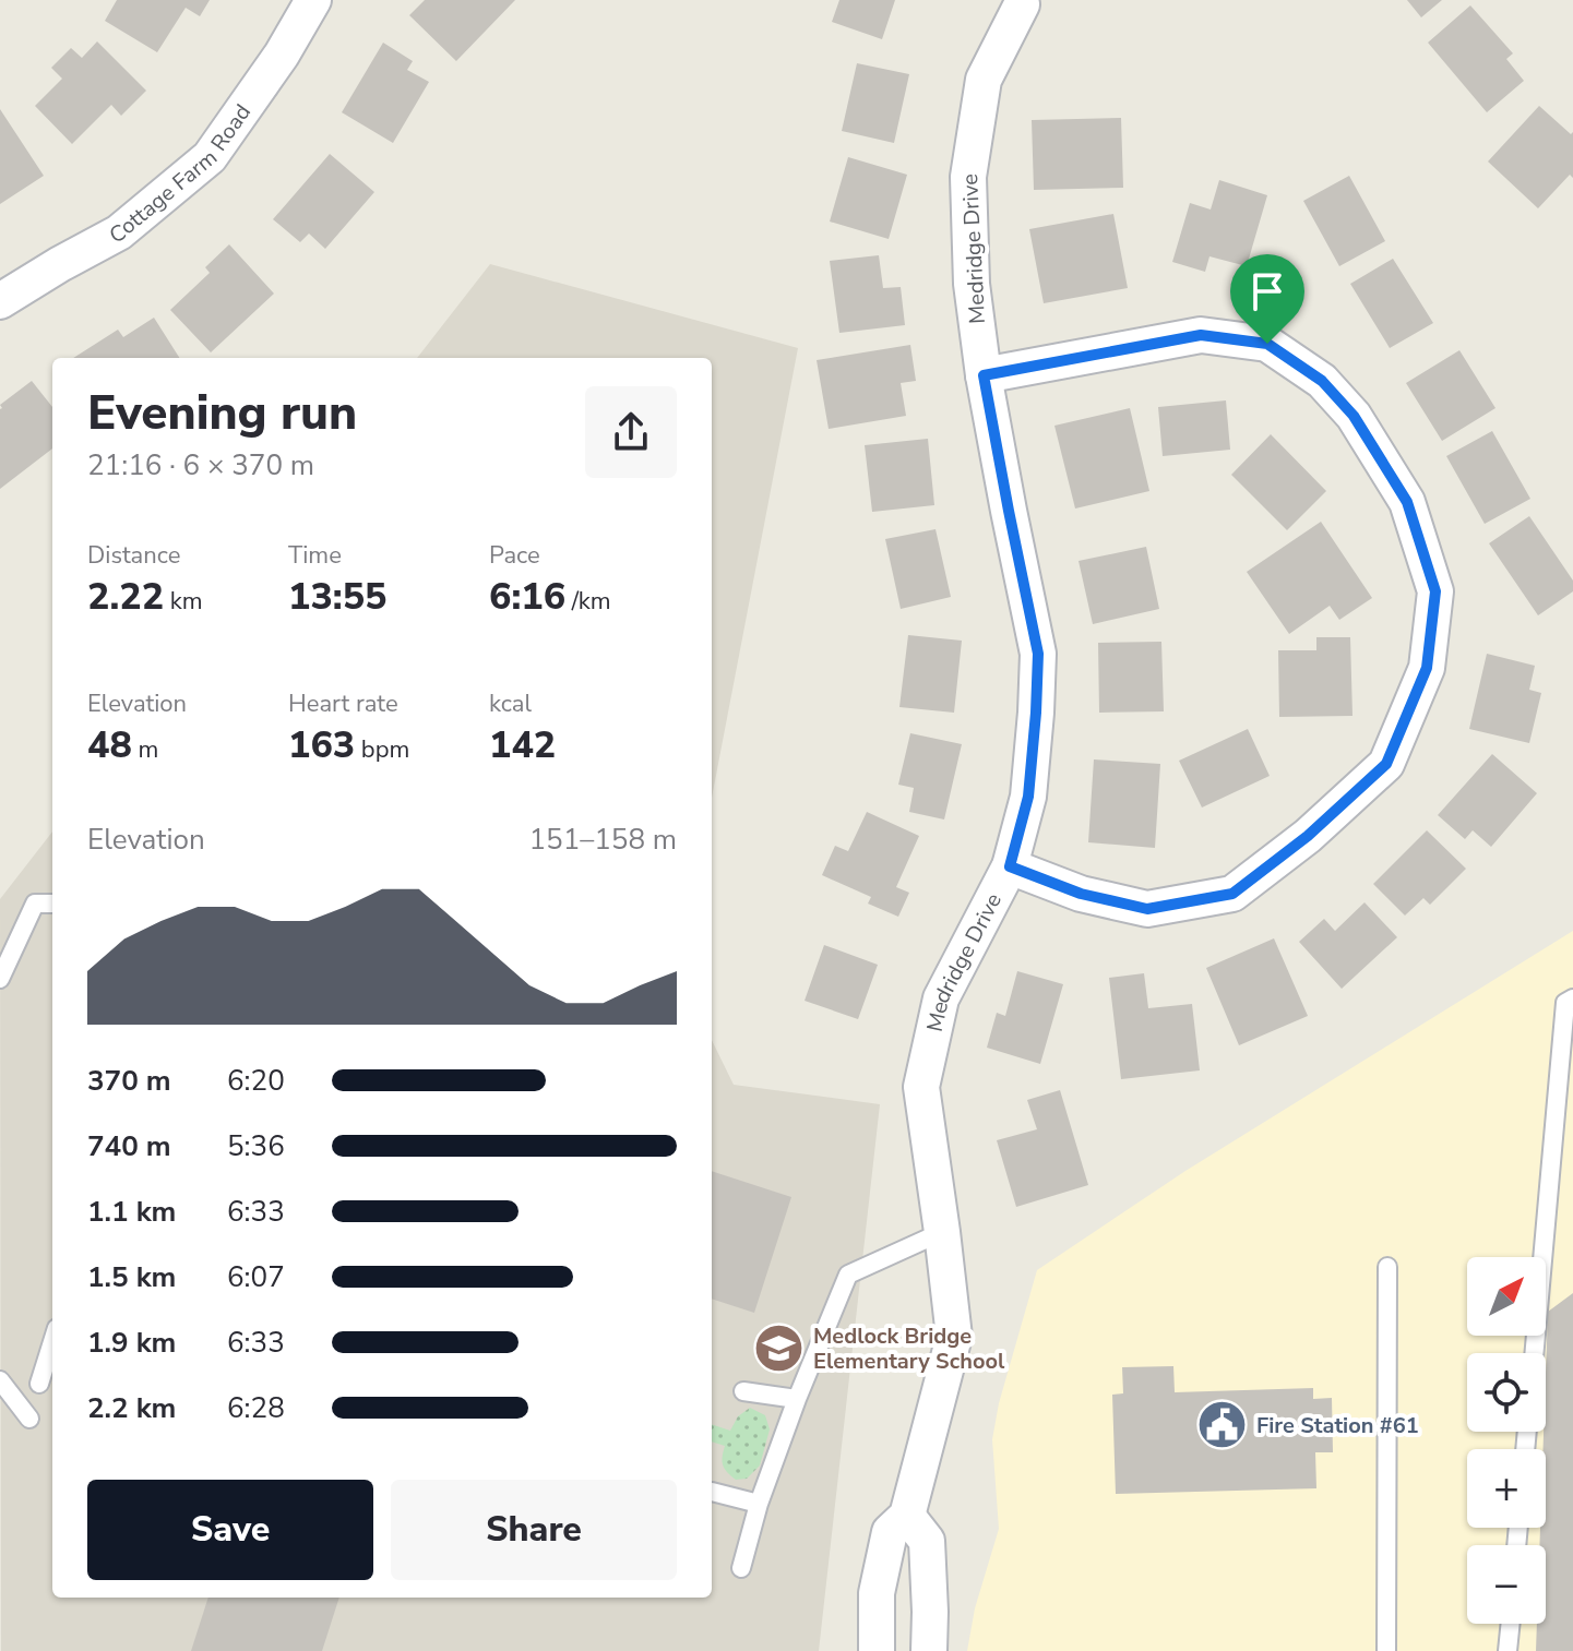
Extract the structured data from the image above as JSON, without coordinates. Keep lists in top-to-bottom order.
{
  "streets": {
    "street": ["Cottage Farm Road", "Medridge Drive"]
  },
  "places": {
    "school or university": ["Medlock Bridge Elementary School"],
    "public building": ["Fire Station #61"]
  },
  "north": "top right",
  "page": {
    "heading": ["Evening run", "21:16 · 6 × 370 m"],
    "stats": [
      ["Distance", "2.22 km"],
      ["Time", "13:55"],
      ["Pace", "6:16 /km"],
      ["Elevation", "48 m"],
      ["Heart rate", "163 bpm"],
      ["kcal", "142"]
    ],
    "chart": ["Elevation", "151–158 m"],
    "list": [
      {
        "name": "370 m",
        "note": "6:20"
      },
      {
        "name": "740 m",
        "note": "5:36"
      },
      {
        "name": "1.1 km",
        "note": "6:33"
      },
      {
        "name": "1.5 km",
        "note": "6:07"
      },
      {
        "name": "1.9 km",
        "note": "6:33"
      },
      {
        "name": "2.2 km",
        "note": "6:28"
      }
    ],
    "map_buttons": ["+", "−"],
    "buttons": ["Save", "Share"]
  }
}
